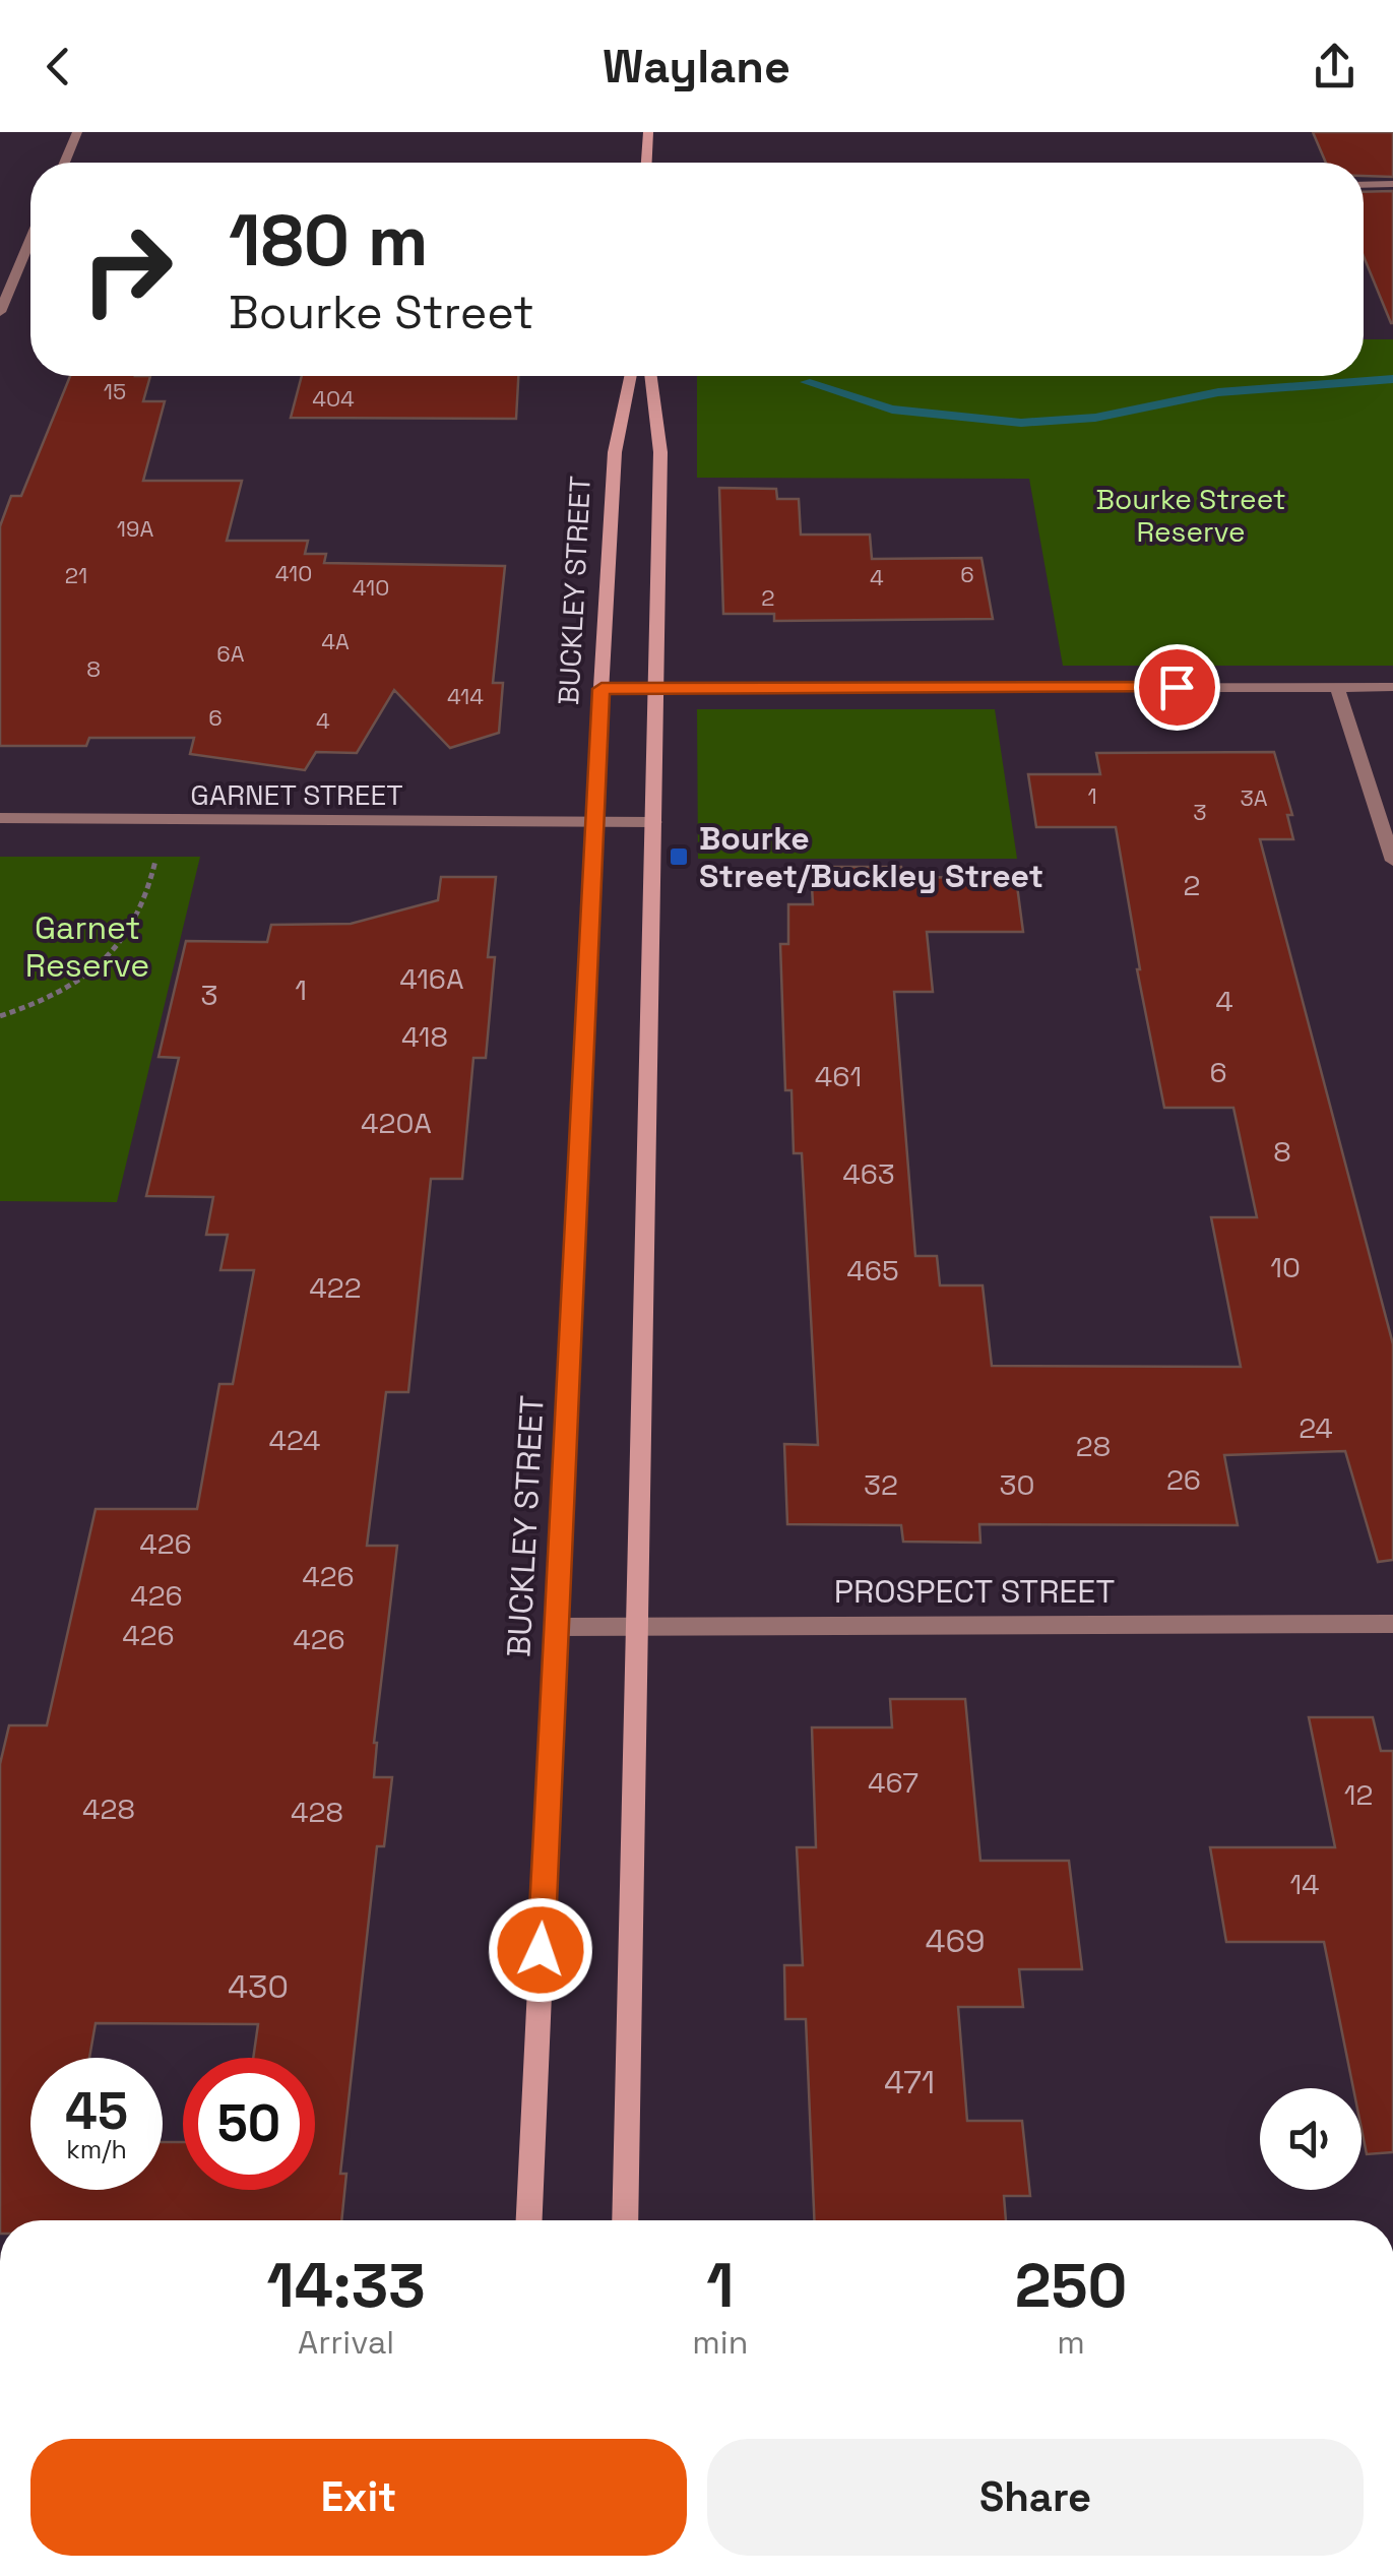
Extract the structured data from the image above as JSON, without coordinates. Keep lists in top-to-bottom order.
{
  "streets": {
    "main road": ["BUCKLEY STREET"],
    "street": ["GARNET STREET", "PROSPECT STREET"]
  },
  "crossings": [
    ["BUCKLEY STREET", "GARNET STREET"],
    ["BUCKLEY STREET", "PROSPECT STREET"]
  ],
  "parks": ["Bourke Street Reserve", "Garnet Reserve"],
  "places": {
    "transit": ["Bourke Street/Buckley Street"]
  },
  "house_numbers": [
    "15",
    "404",
    "19A",
    "410",
    "6",
    "21",
    "4",
    "410",
    "2",
    "4A",
    "6A",
    "8",
    "414",
    "6",
    "4",
    "1",
    "3A",
    "3",
    "2",
    "416A",
    "1",
    "3",
    "4",
    "418",
    "6",
    "461",
    "420A",
    "8",
    "463",
    "10",
    "465",
    "422",
    "24",
    "424",
    "28",
    "26",
    "32",
    "30",
    "426",
    "426",
    "426",
    "426",
    "426",
    "467",
    "12",
    "428",
    "428",
    "14",
    "469",
    "430",
    "471"
  ],
  "page": {
    "header": "Waylane",
    "turn": ["180 m", "Bourke Street"],
    "speed": "45 km/h",
    "limit": "50",
    "eta": [
      "14:33",
      "Arrival",
      "1",
      "min",
      "250",
      "m"
    ],
    "buttons": ["Exit", "Share"]
  }
}
